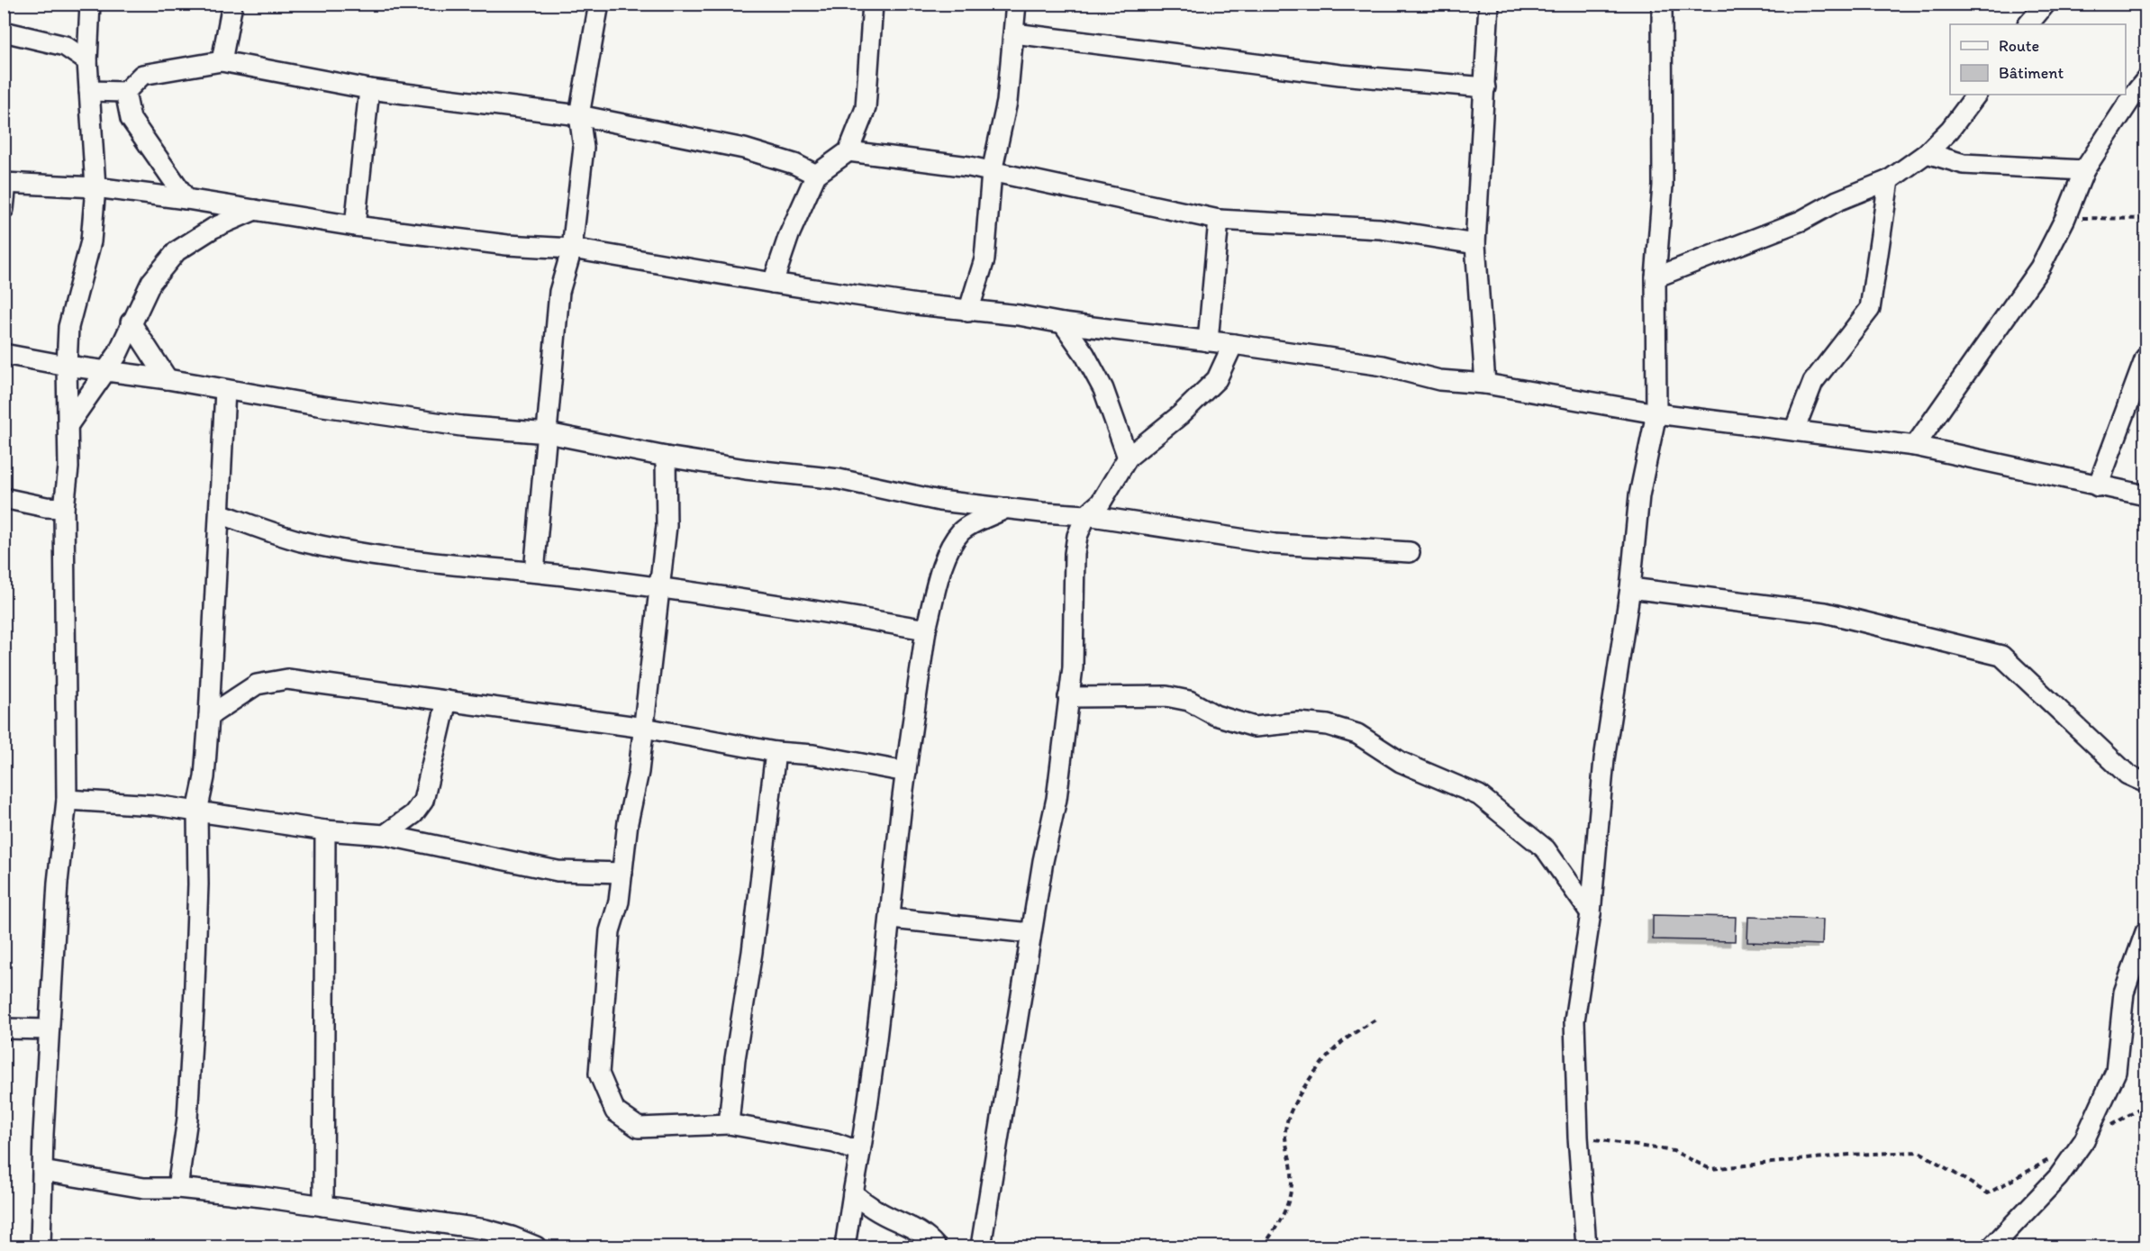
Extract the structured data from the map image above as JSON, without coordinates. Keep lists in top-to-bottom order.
{
  "legend": ["Route", "Bâtiment"]
}
